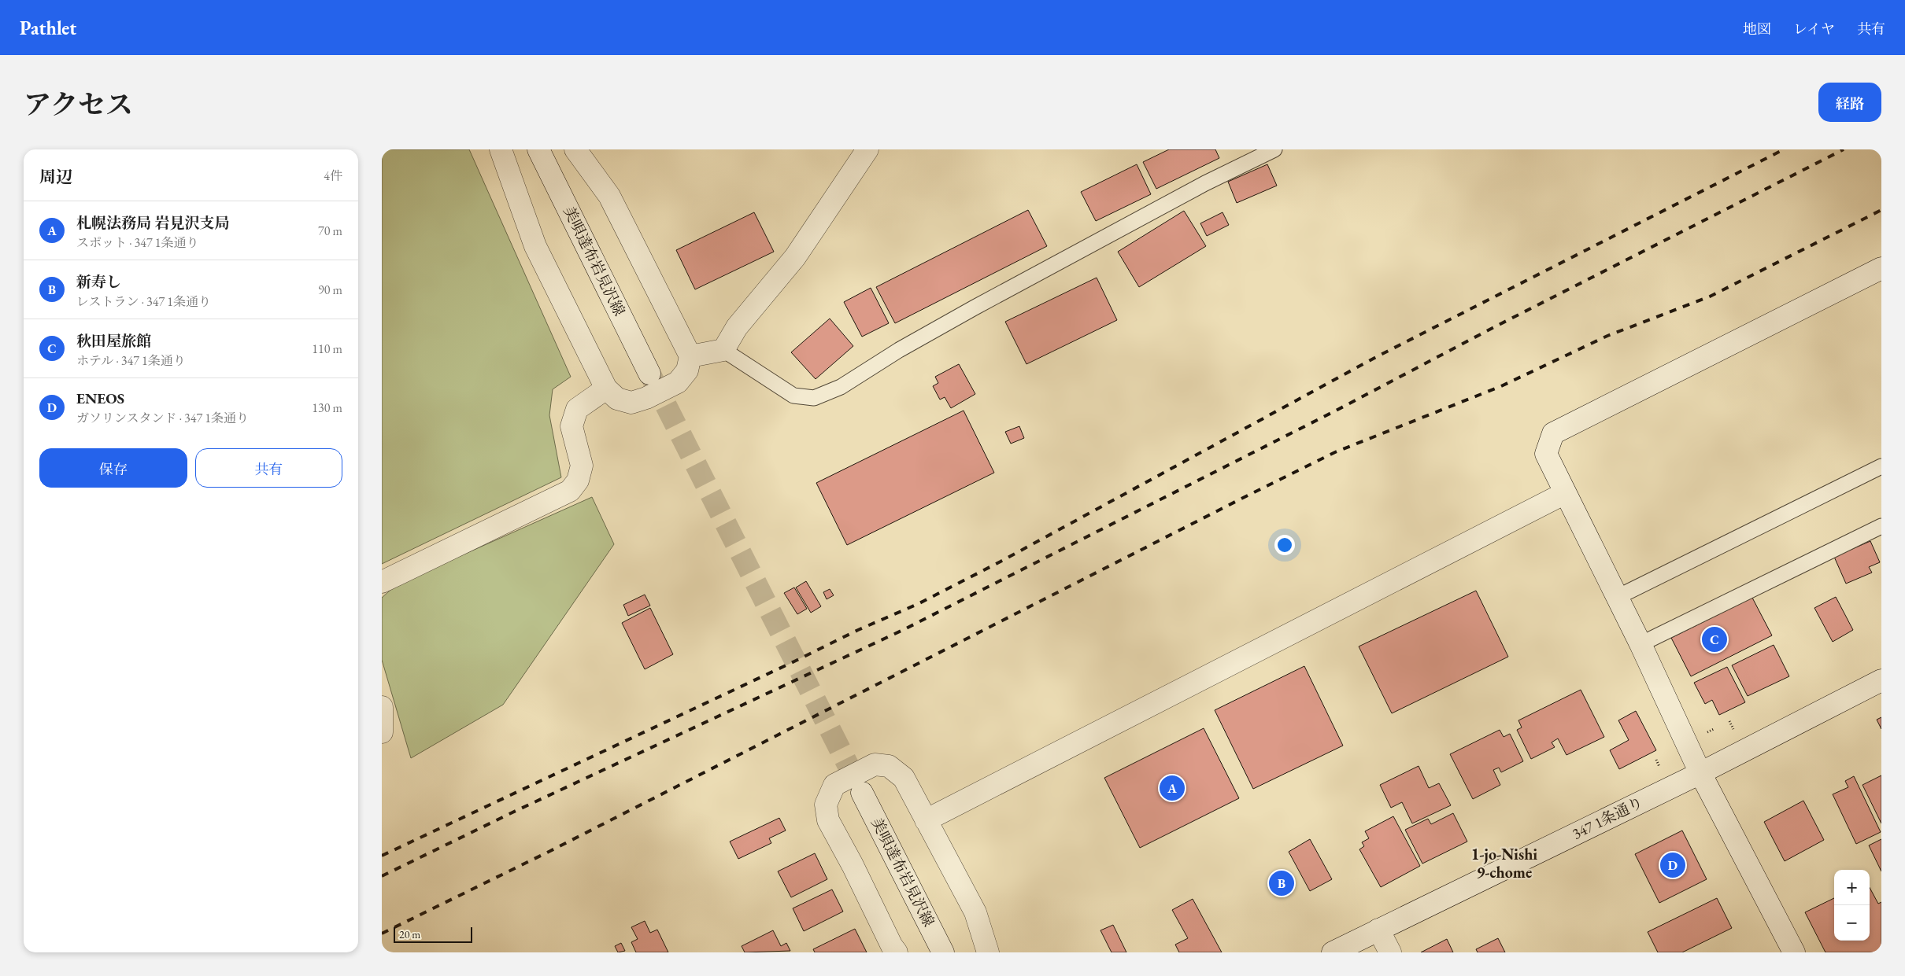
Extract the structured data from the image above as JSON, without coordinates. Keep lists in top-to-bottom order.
{
  "streets": {
    "street": ["美唄達布岩見沢線", "347 1条通り"]
  },
  "districts": ["1-jo-Nishi 9-chome"],
  "scale_bar": "20 m",
  "page": {
    "header": "Pathlet",
    "nav": ["地図", "レイヤ", "共有"],
    "title": "アクセス",
    "buttons": [
      "経路",
      ["保存", "共有"]
    ],
    "heading": ["周辺", "4件"],
    "list": [
      {
        "mark": "A",
        "name": "札幌法務局 岩見沢支局",
        "note": "スポット · 347 1条通り",
        "value": "70 m"
      },
      {
        "mark": "B",
        "name": "新寿し",
        "note": "レストラン · 347 1条通り",
        "value": "90 m"
      },
      {
        "mark": "C",
        "name": "秋田屋旅館",
        "note": "ホテル · 347 1条通り",
        "value": "110 m"
      },
      {
        "mark": "D",
        "name": "ENEOS",
        "note": "ガソリンスタンド · 347 1条通り",
        "value": "130 m"
      }
    ],
    "pins": [
      "C",
      "A",
      "D",
      "B"
    ],
    "map_buttons": ["+", "−"],
    "scale": "20 m"
  }
}
